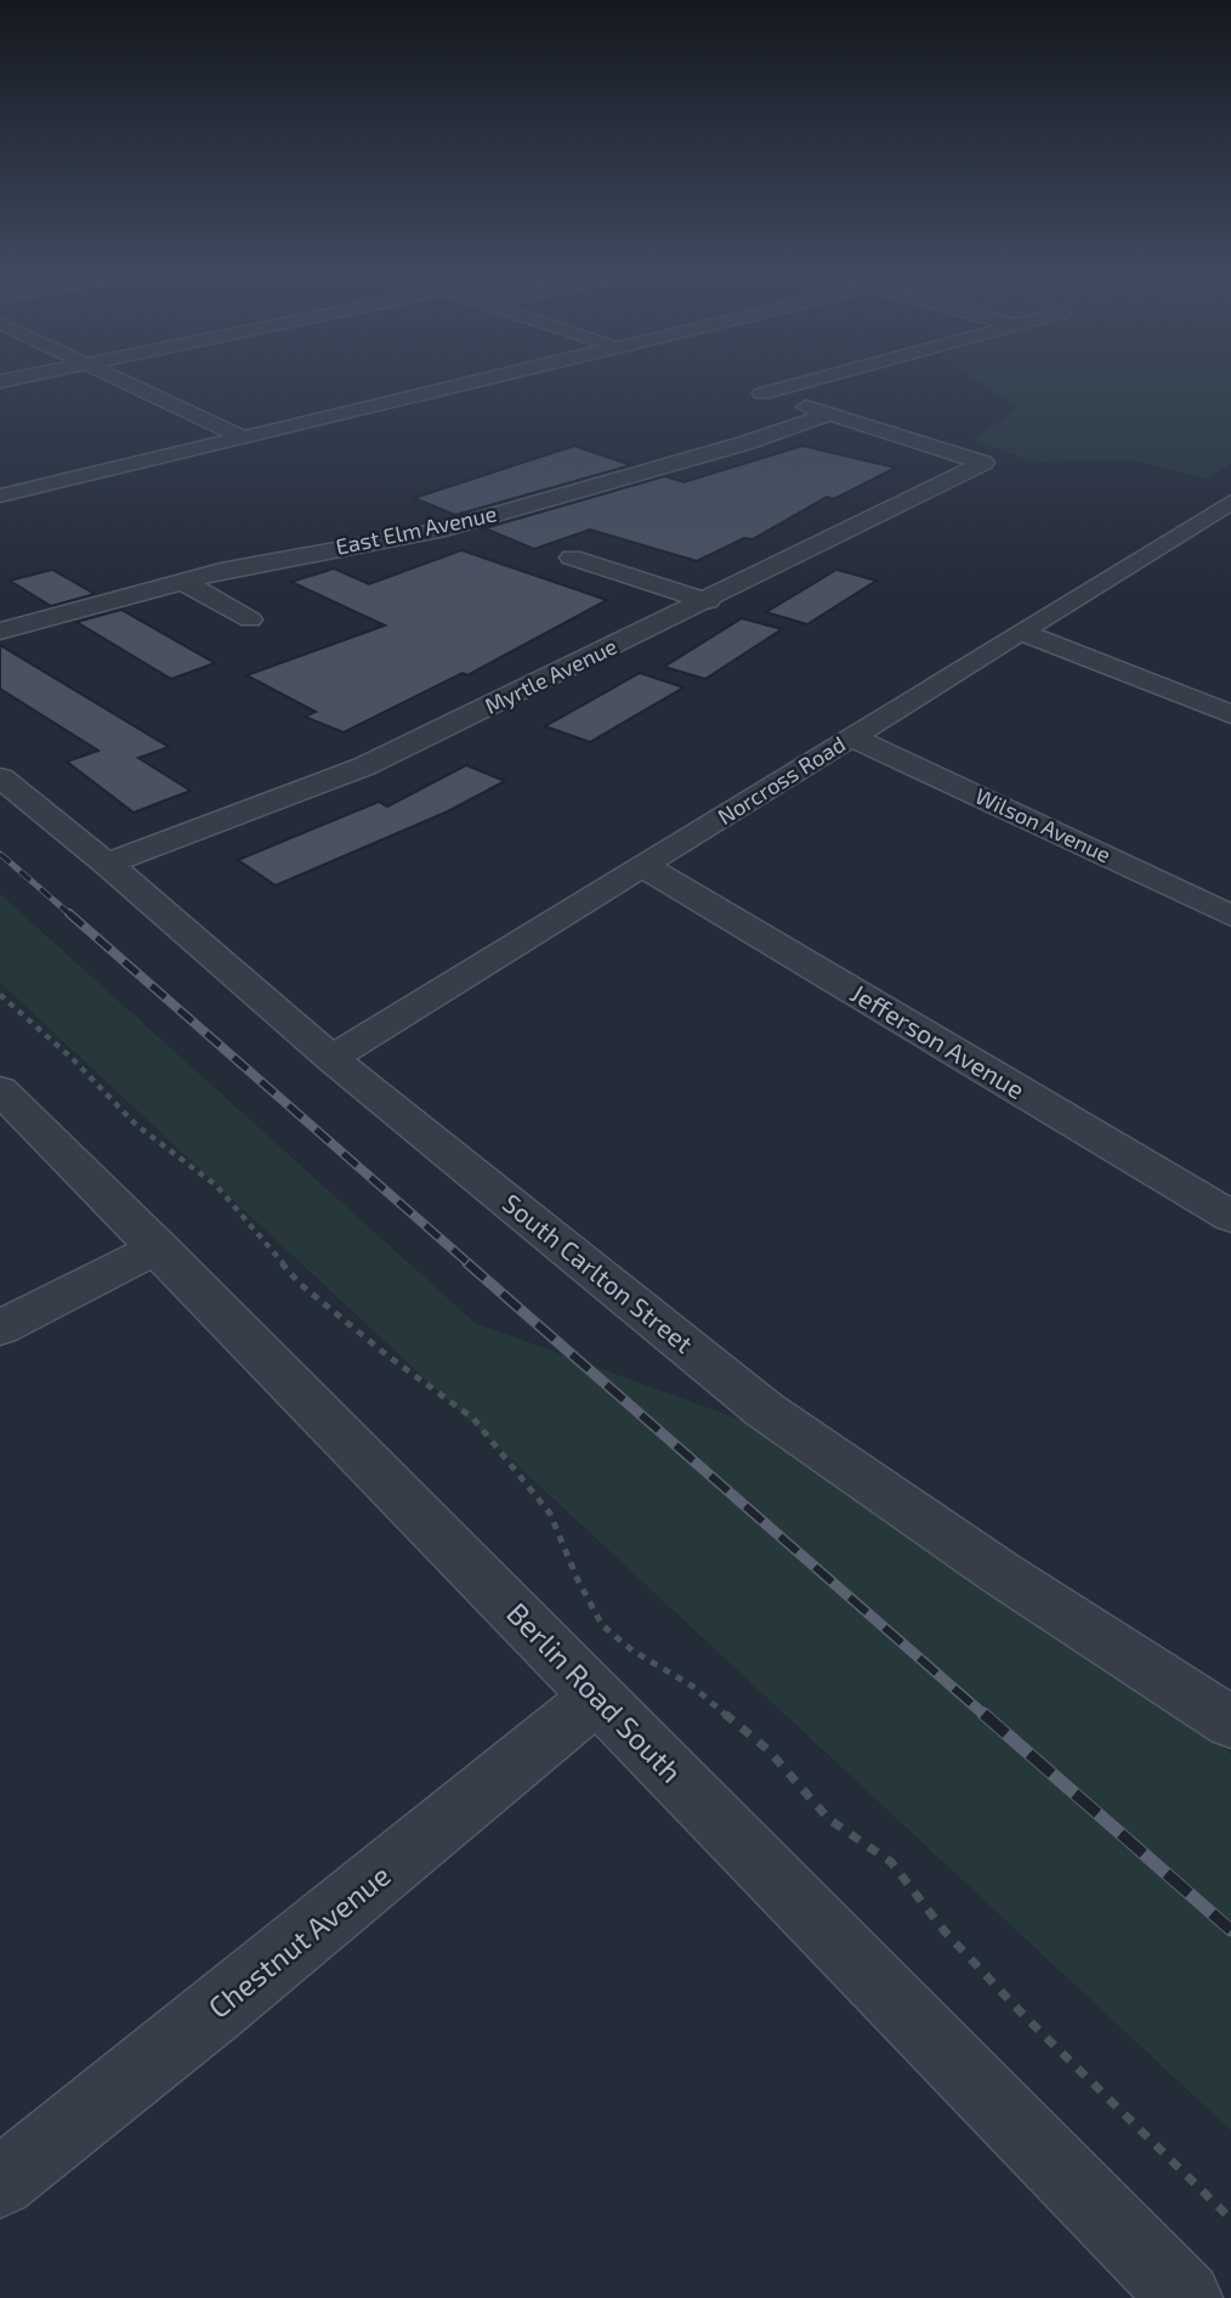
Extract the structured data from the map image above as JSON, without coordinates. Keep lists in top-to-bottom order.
{
  "streets": {
    "street": [
      "East Elm Avenue",
      "Myrtle Avenue",
      "Norcross Road",
      "Wilson Avenue",
      "Jefferson Avenue",
      "South Carlton Street",
      "Berlin Road South",
      "Chestnut Avenue"
    ]
  },
  "crossings": [
    ["East Elm Avenue", "Myrtle Avenue"],
    ["Myrtle Avenue", "South Carlton Street"],
    ["Norcross Road", "Wilson Avenue"],
    ["Norcross Road", "Jefferson Avenue"],
    ["Norcross Road", "South Carlton Street"],
    ["Berlin Road South", "Chestnut Avenue"]
  ]
}
